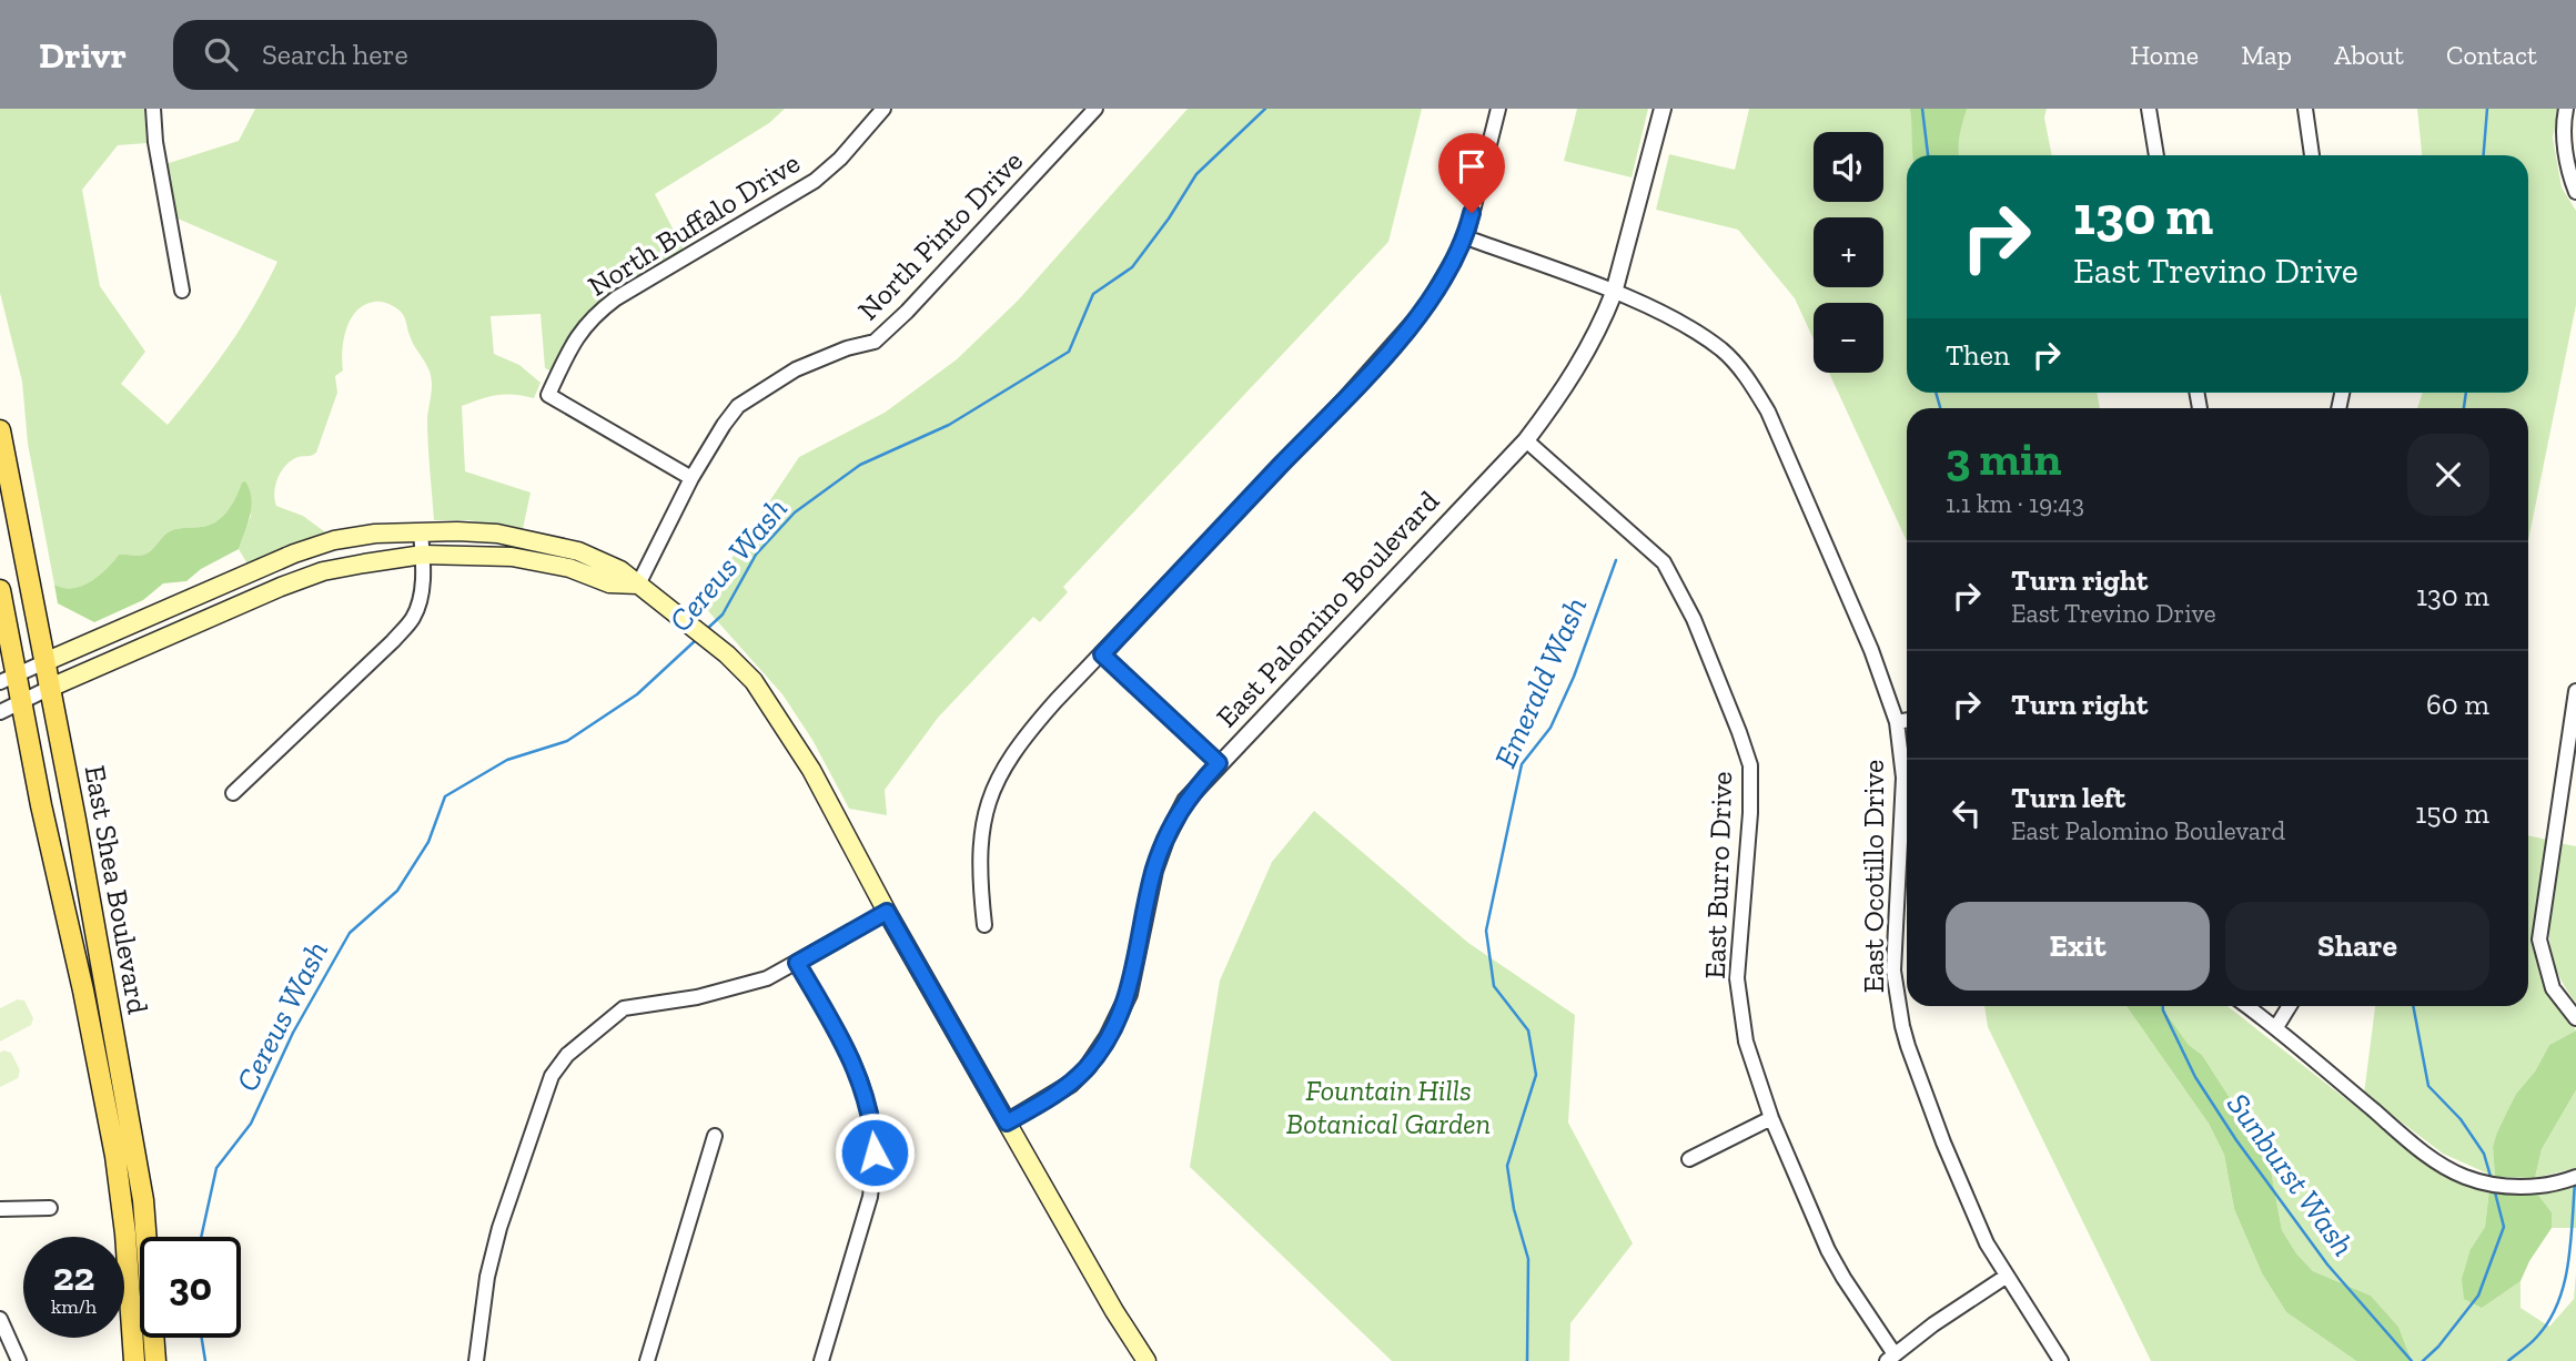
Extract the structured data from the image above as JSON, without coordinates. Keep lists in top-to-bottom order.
{
  "streets": {
    "main road": ["East Shea Boulevard"],
    "street": [
      "North Buffalo Drive",
      "North Pinto Drive",
      "East Palomino Boulevard",
      "East Burro Drive",
      "East Ocotillo Drive"
    ]
  },
  "crossings": [
    ["North Buffalo Drive", "North Pinto Drive"],
    ["East Palomino Boulevard", "East Burro Drive"],
    ["East Palomino Boulevard", "East Ocotillo Drive"]
  ],
  "water": ["Cereus Wash", "Emerald Wash", "Sunburst Wash"],
  "parks": ["Fountain Hills Botanical Garden"],
  "page": {
    "header": "Drivr",
    "search": "Search here",
    "nav": [
      "Home",
      "Map",
      "About",
      "Contact"
    ],
    "map_buttons": ["+", "−"],
    "turn": ["130 m", "East Trevino Drive"],
    "then": "Then",
    "heading": ["3 min", "1.1 km · 19:43"],
    "list": [
      {
        "name": "Turn right",
        "note": "East Trevino Drive",
        "value": "130 m"
      },
      {
        "name": "Turn right",
        "value": "60 m"
      },
      {
        "name": "Turn left",
        "note": "East Palomino Boulevard",
        "value": "150 m"
      }
    ],
    "buttons": ["Exit", "Share"],
    "speed": "22 km/h",
    "limit": "30"
  }
}
